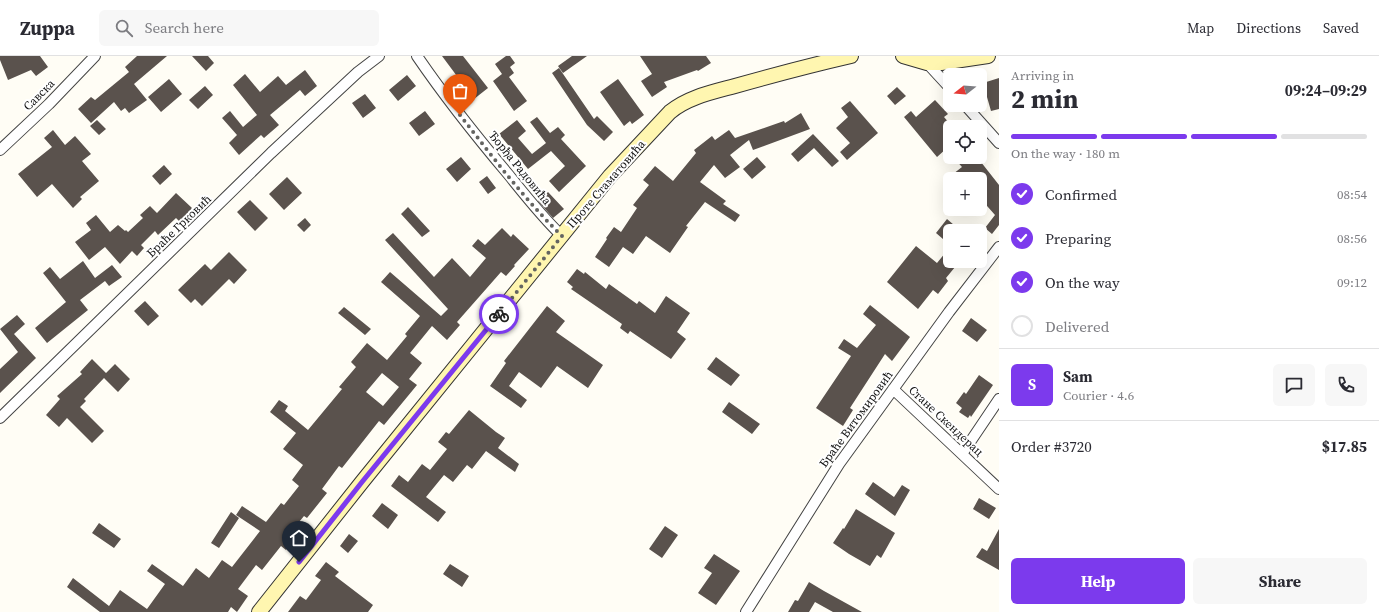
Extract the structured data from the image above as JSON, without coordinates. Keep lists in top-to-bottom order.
{
  "streets": {
    "street": [
      "Савска",
      "Ђорђа Радовића",
      "Проте Стаматовића",
      "Браће Грковић",
      "Браће Витомировић",
      "Стане Скендерац"
    ]
  },
  "crossings": [
    ["Ђорђа Радовића", "Проте Стаматовића"],
    ["Браће Витомировић", "Стане Скендерац"]
  ],
  "north": "left",
  "page": {
    "header": "Zuppa",
    "search": "Search here",
    "nav": ["Map", "Directions", "Saved"],
    "heading": ["2 min", "Arriving in", "09:24–09:29"],
    "panel": [
      "Sam",
      "Courier · 4.6",
      "Order #3720",
      "$17.85"
    ],
    "map_buttons": ["+", "−"],
    "bar": "On the way · 180 m",
    "list": [
      ["Confirmed", "08:54"],
      ["Preparing", "08:56"],
      ["On the way", "09:12"],
      "Delivered"
    ],
    "round": "S",
    "buttons": ["Help", "Share"]
  }
}
